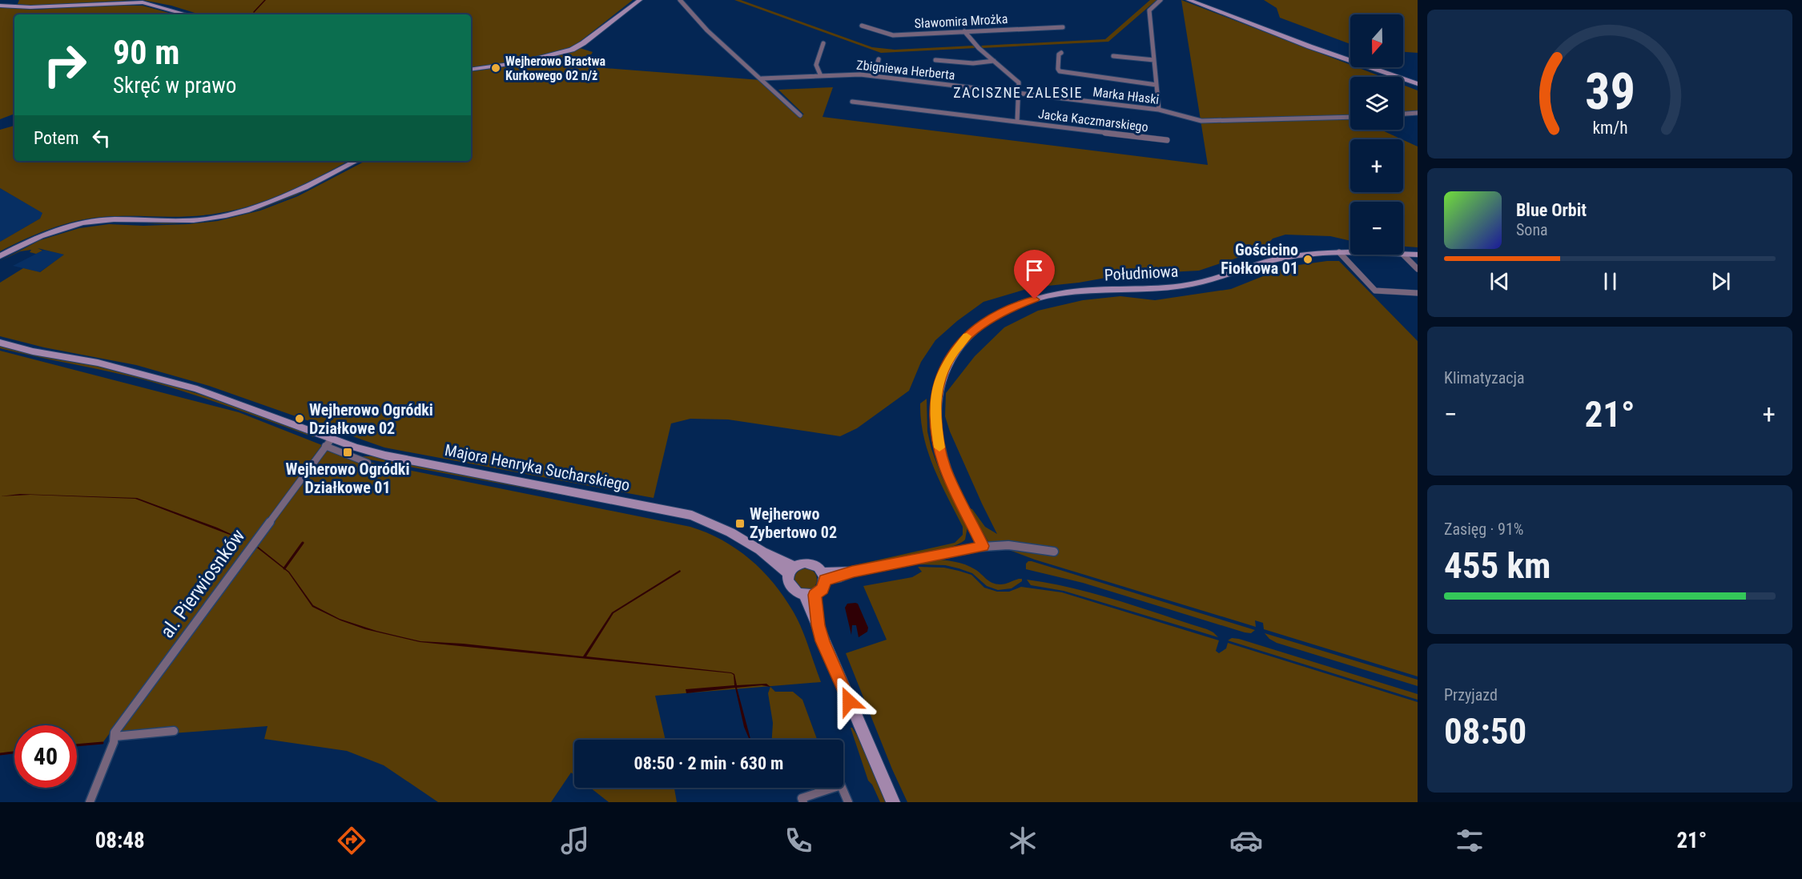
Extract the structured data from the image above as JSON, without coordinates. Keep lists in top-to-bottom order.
{
  "streets": {
    "street": [
      "Sławomira Mrożka",
      "Zbigniewa Herberta",
      "Marka Hłaski",
      "Jacka Kaczmarskiego",
      "Południowa",
      "Majora Henryka Sucharskiego",
      "al. Pierwiosnków"
    ]
  },
  "crossings": [
    ["Zbigniewa Herberta", "Marka Hłaski"],
    ["Majora Henryka Sucharskiego", "al. Pierwiosnków"]
  ],
  "districts": ["ZACISZNE ZALESIE"],
  "places": {
    "other": ["Wejherowo Bractwa Kurkowego 02 n/ż", "Gościcino Fiołkowa 01", "Wejherowo Ogródki Działkowe 02"],
    "transit": ["Wejherowo Ogródki Działkowe 01", "Wejherowo Zybertowo 02"]
  },
  "north": "bottom",
  "page": {
    "map_buttons": ["+", "−"],
    "turn": ["90 m", "Skręć w prawo"],
    "then": "Potem",
    "song": ["Blue Orbit", "Sona"],
    "tile": [
      "Klimatyzacja",
      ["Zasięg · 91%", "455 km"],
      ["Przyjazd", "08:50"]
    ],
    "heat": ["−", "21°", "+"],
    "limit": "40",
    "trip": "08:50 · 2 min · 630 m",
    "tabs": ["08:48", "21°"],
    "gauge": ["39", "km/h"]
  }
}
